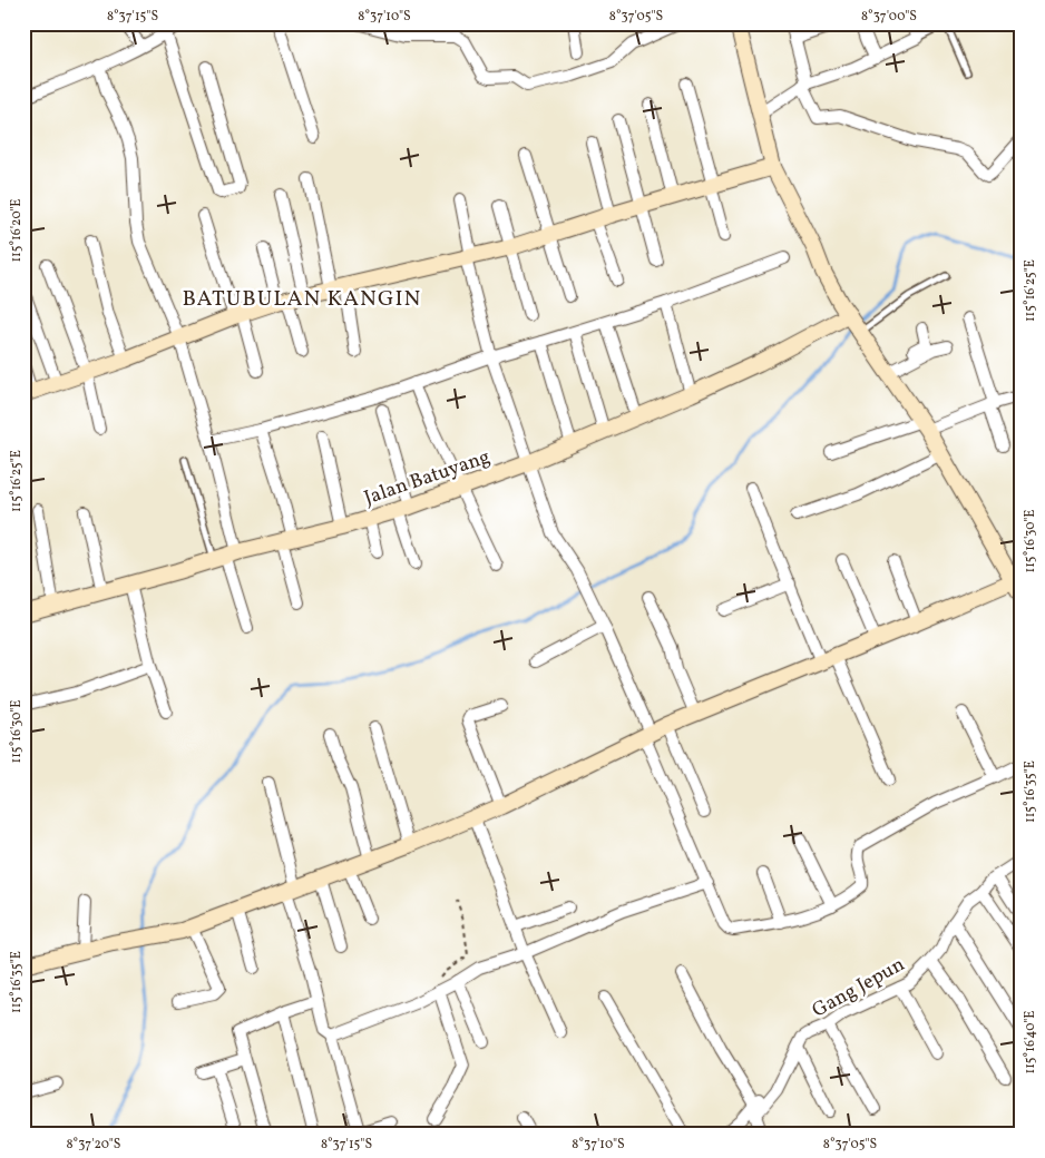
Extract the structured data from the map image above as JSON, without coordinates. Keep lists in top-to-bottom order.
{
  "streets": {
    "street": ["Jalan Batuyang", "Gang Jepun"]
  },
  "districts": ["BATUBULAN KANGIN"],
  "coordinates": [
    "8°37'15\"S",
    "8°37'10\"S",
    "8°37'05\"S",
    "8°37'00\"S",
    "115°16'20\"E",
    "115°16'25\"E",
    "115°16'30\"E",
    "115°16'35\"E",
    "115°16'40\"E",
    "8°37'20\"S"
  ]
}
